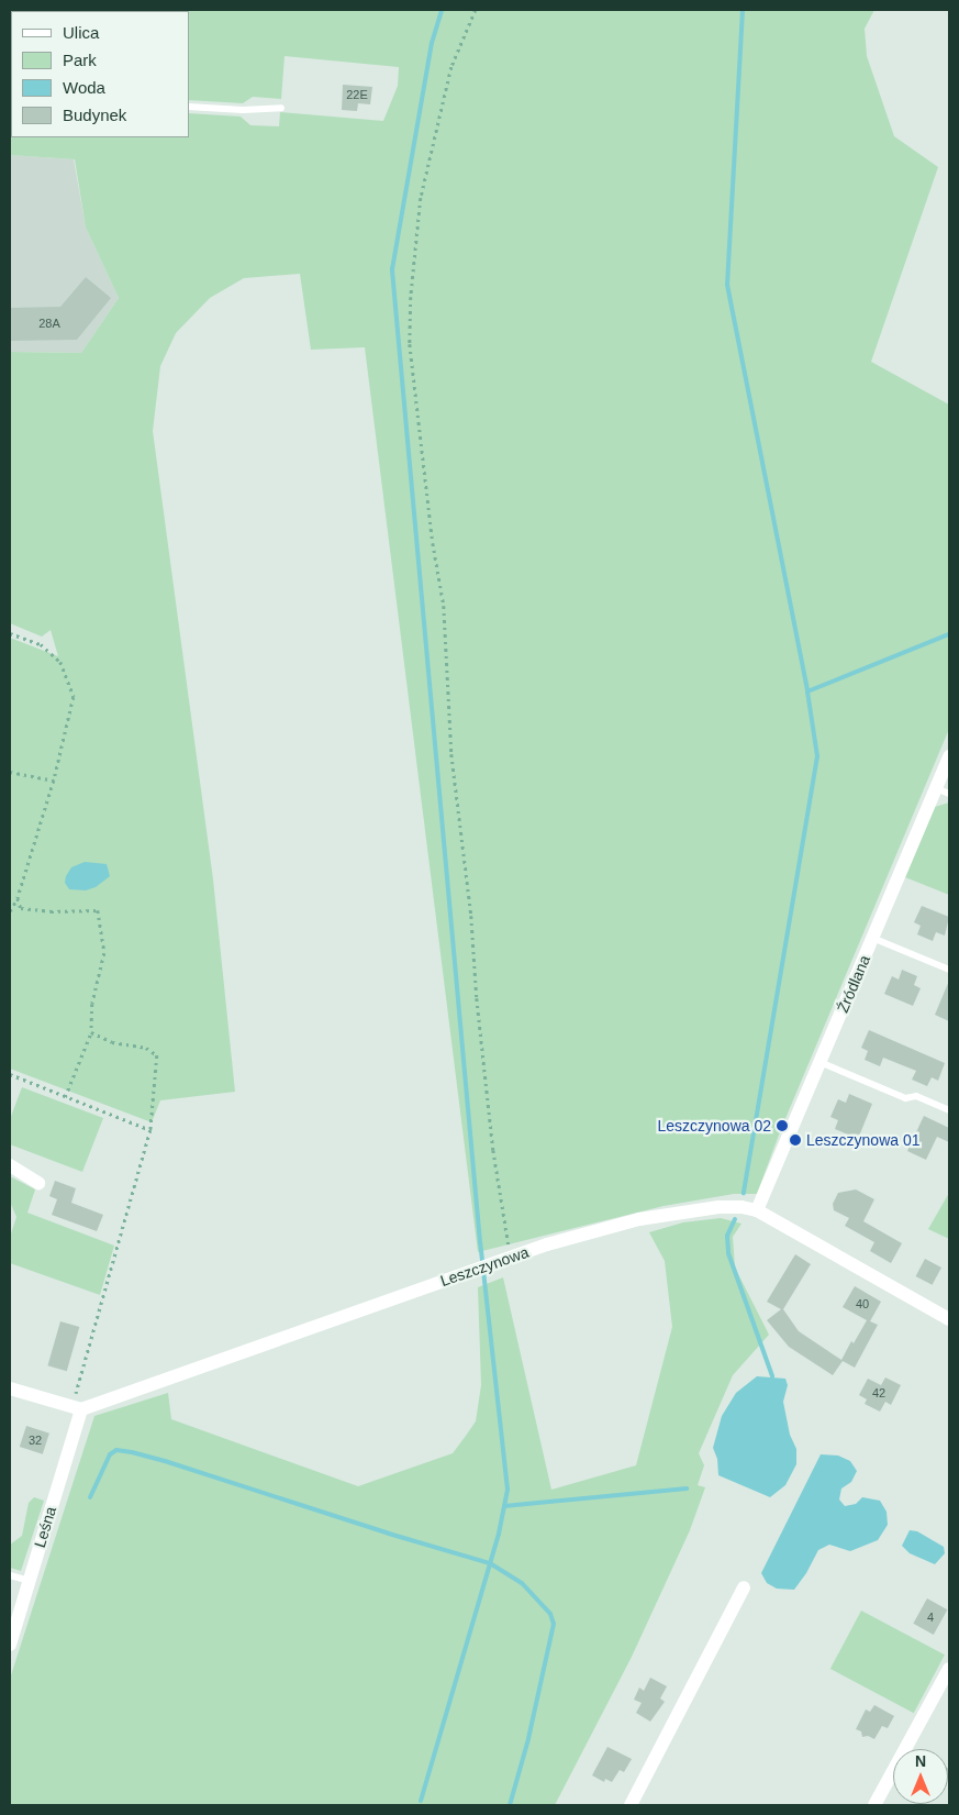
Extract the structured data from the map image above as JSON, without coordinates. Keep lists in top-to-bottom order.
{
  "streets": {
    "street": ["Źródlana", "Leszczynowa", "Leśna"]
  },
  "crossings": [
    ["Źródlana", "Leszczynowa"],
    ["Leszczynowa", "Leśna"]
  ],
  "places": ["Leszczynowa 02", "Leszczynowa 01"],
  "house_numbers": [
    "22E",
    "28A",
    "40",
    "42",
    "32",
    "4"
  ],
  "legend": [
    "Ulica",
    "Park",
    "Woda",
    "Budynek"
  ],
  "north": "top"
}
